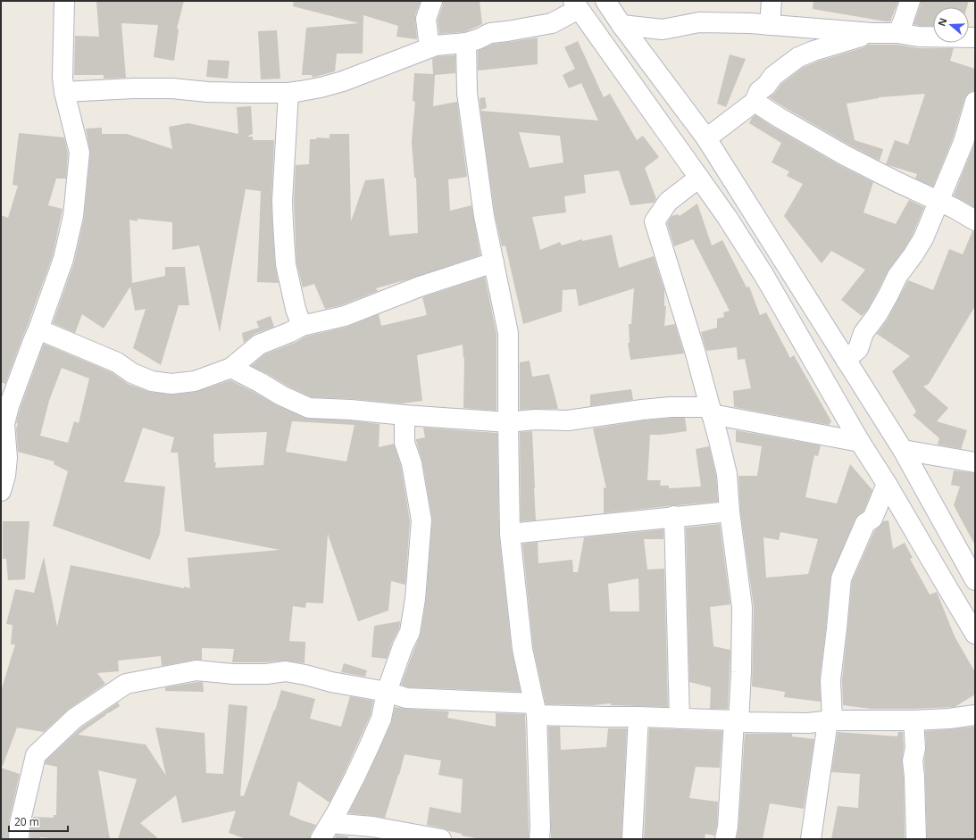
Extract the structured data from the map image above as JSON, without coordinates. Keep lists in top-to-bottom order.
{
  "scale_bar": "20 m",
  "north": "left"
}
